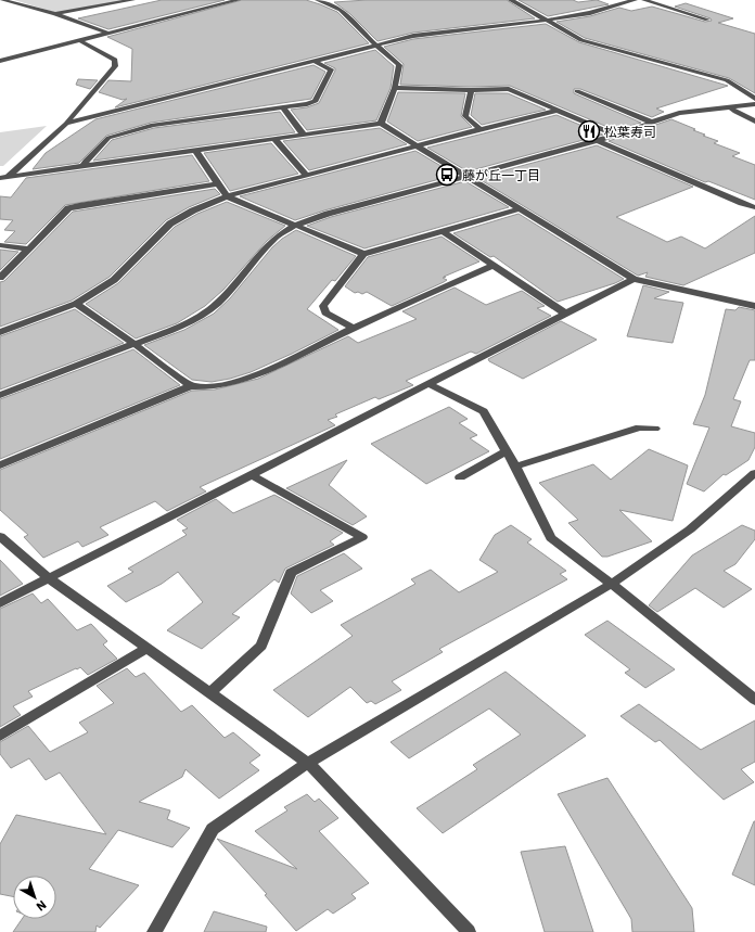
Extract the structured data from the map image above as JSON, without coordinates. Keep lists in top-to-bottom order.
{
  "places": {
    "restaurant": ["松葉寿司"],
    "bus stop": ["藤が丘一丁目"]
  },
  "north": "bottom right"
}
